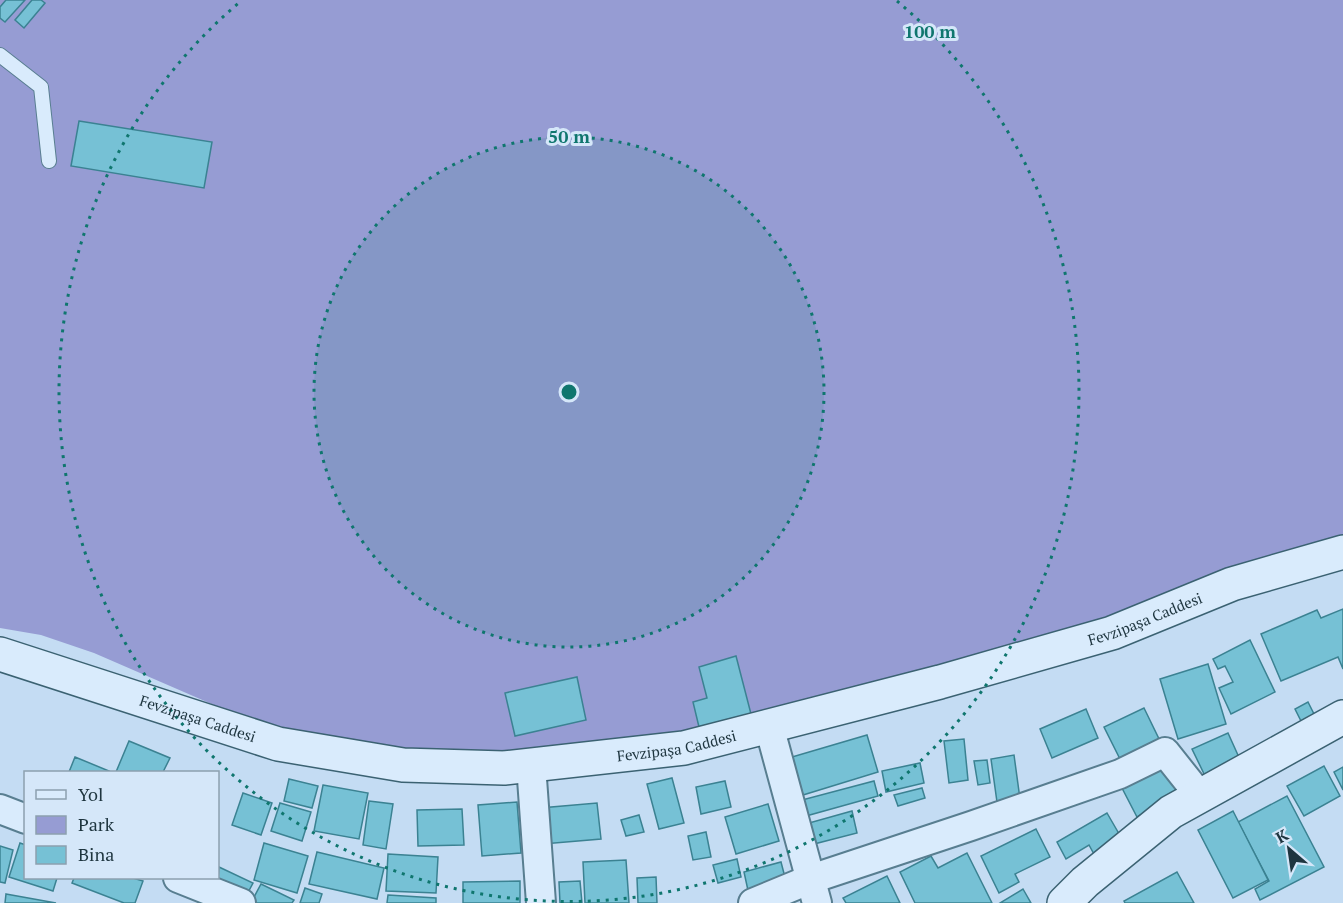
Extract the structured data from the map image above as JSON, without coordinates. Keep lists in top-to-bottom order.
{
  "streets": {
    "street": ["Fevzipaşa Caddesi"]
  },
  "legend": ["Yol", "Park", "Bina"],
  "north": "top left",
  "rings": ["100 m", "50 m"]
}
